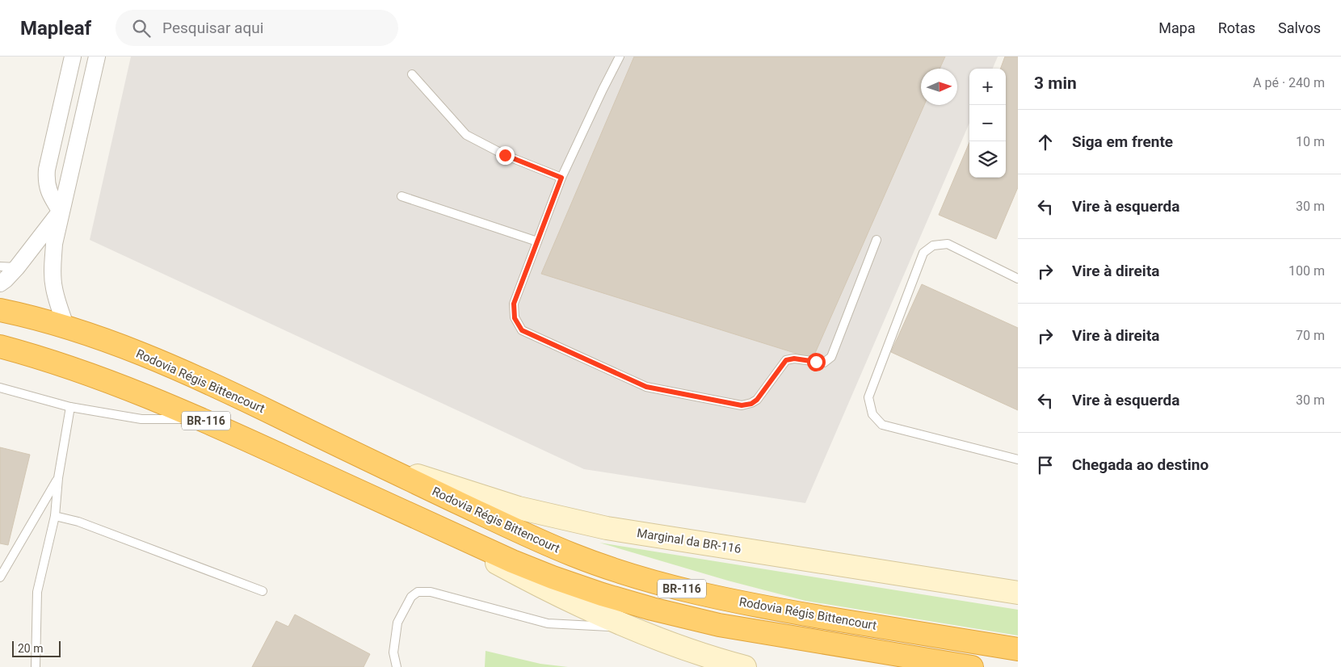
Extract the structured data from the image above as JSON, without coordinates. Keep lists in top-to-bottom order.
{
  "streets": {
    "highway": ["Rodovia Régis Bittencourt", "BR-116"],
    "main road": ["Marginal da BR-116"]
  },
  "crossings": [
    ["Rodovia Régis Bittencourt", "BR-116"],
    ["Rodovia Régis Bittencourt", "Marginal da BR-116"]
  ],
  "scale_bar": "20 m",
  "north": "right",
  "page": {
    "header": "Mapleaf",
    "search": "Pesquisar aqui",
    "nav": ["Mapa", "Rotas", "Salvos"],
    "heading": ["3 min", "A pé · 240 m"],
    "map_buttons": ["+", "−"],
    "list": [
      ["Siga em frente", "10 m"],
      ["Vire à esquerda", "30 m"],
      ["Vire à direita", "100 m"],
      ["Vire à direita", "70 m"],
      ["Vire à esquerda", "30 m"],
      "Chegada ao destino"
    ],
    "scale": "20 m"
  }
}
